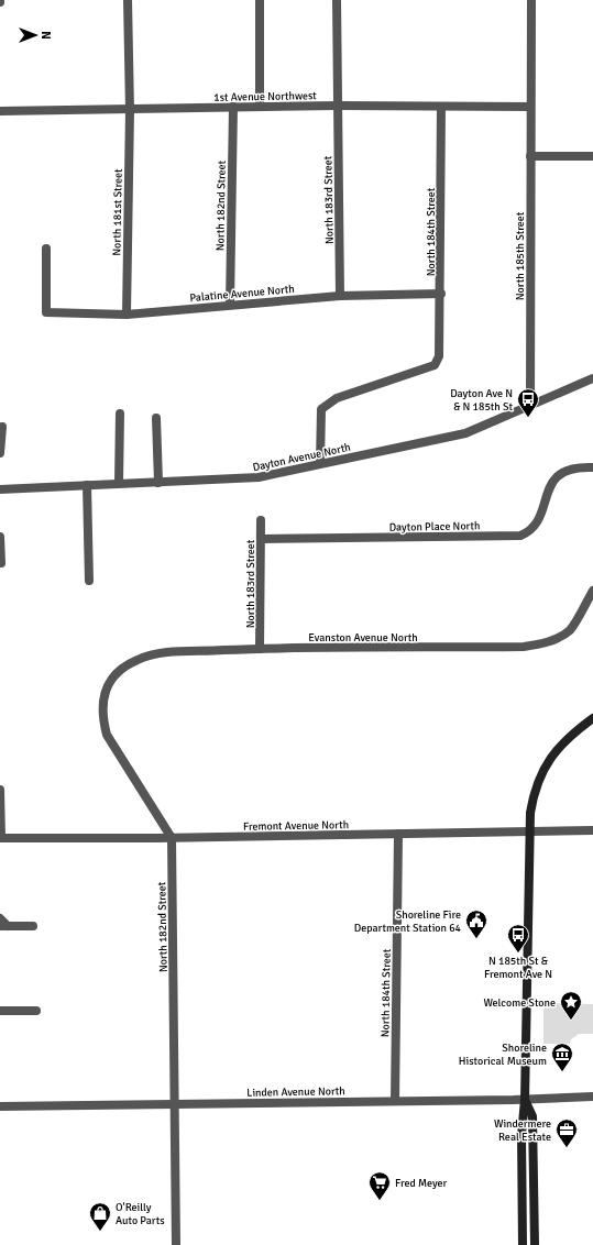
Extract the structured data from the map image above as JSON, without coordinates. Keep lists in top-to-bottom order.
{
  "streets": {
    "street": [
      "1st Avenue Northwest",
      "North 183rd Street",
      "North 182nd Street",
      "North 181st Street",
      "North 184th Street",
      "North 185th Street",
      "Palatine Avenue North",
      "Dayton Avenue North",
      "Dayton Place North",
      "Evanston Avenue North",
      "Fremont Avenue North",
      "Linden Avenue North"
    ]
  },
  "crossings": [
    ["1st Avenue Northwest", "North 183rd Street"],
    ["1st Avenue Northwest", "North 182nd Street"],
    ["1st Avenue Northwest", "North 181st Street"],
    ["1st Avenue Northwest", "North 184th Street"],
    ["1st Avenue Northwest", "North 185th Street"],
    ["North 183rd Street", "Palatine Avenue North"],
    ["North 183rd Street", "Dayton Place North"],
    ["North 183rd Street", "Evanston Avenue North"],
    ["North 182nd Street", "Palatine Avenue North"],
    ["North 182nd Street", "Evanston Avenue North"],
    ["North 182nd Street", "Fremont Avenue North"],
    ["North 182nd Street", "Linden Avenue North"],
    ["North 181st Street", "Palatine Avenue North"],
    ["North 184th Street", "Palatine Avenue North"],
    ["North 184th Street", "Dayton Avenue North"],
    ["North 184th Street", "Fremont Avenue North"],
    ["North 184th Street", "Linden Avenue North"],
    ["North 185th Street", "Dayton Avenue North"],
    ["Evanston Avenue North", "Fremont Avenue North"]
  ],
  "places": {
    "bus stop": ["Dayton Ave N & N 185th St", "N 185th St & Fremont Ave N"],
    "public building": ["Shoreline Fire Department Station 64"],
    "place": ["Welcome Stone"],
    "museum": ["Shoreline Historical Museum"],
    "office": ["Windermere Real Estate"],
    "supermarket": ["Fred Meyer"],
    "shop": ["O'Reilly Auto Parts"]
  },
  "north": "right"
}
